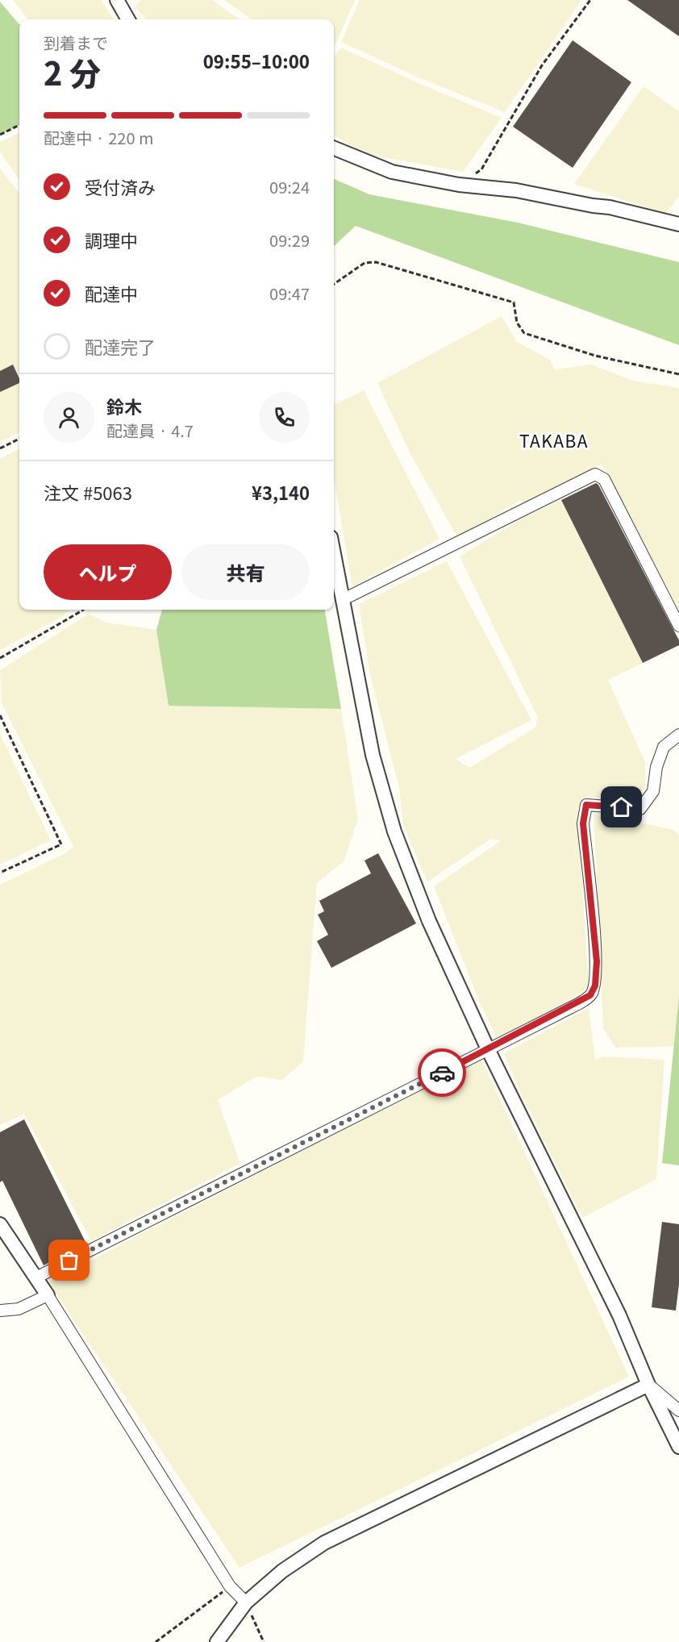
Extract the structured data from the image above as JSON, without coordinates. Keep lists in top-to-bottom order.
{
  "districts": ["TAKABA"],
  "page": {
    "heading": ["2 分", "到着まで", "09:55–10:00"],
    "panel": [
      "鈴木",
      "配達員 · 4.7",
      "注文 #5063",
      "¥3,140"
    ],
    "bar": "配達中 · 220 m",
    "list": [
      ["受付済み", "09:24"],
      ["調理中", "09:29"],
      ["配達中", "09:47"],
      "配達完了"
    ],
    "buttons": ["ヘルプ", "共有"]
  }
}
